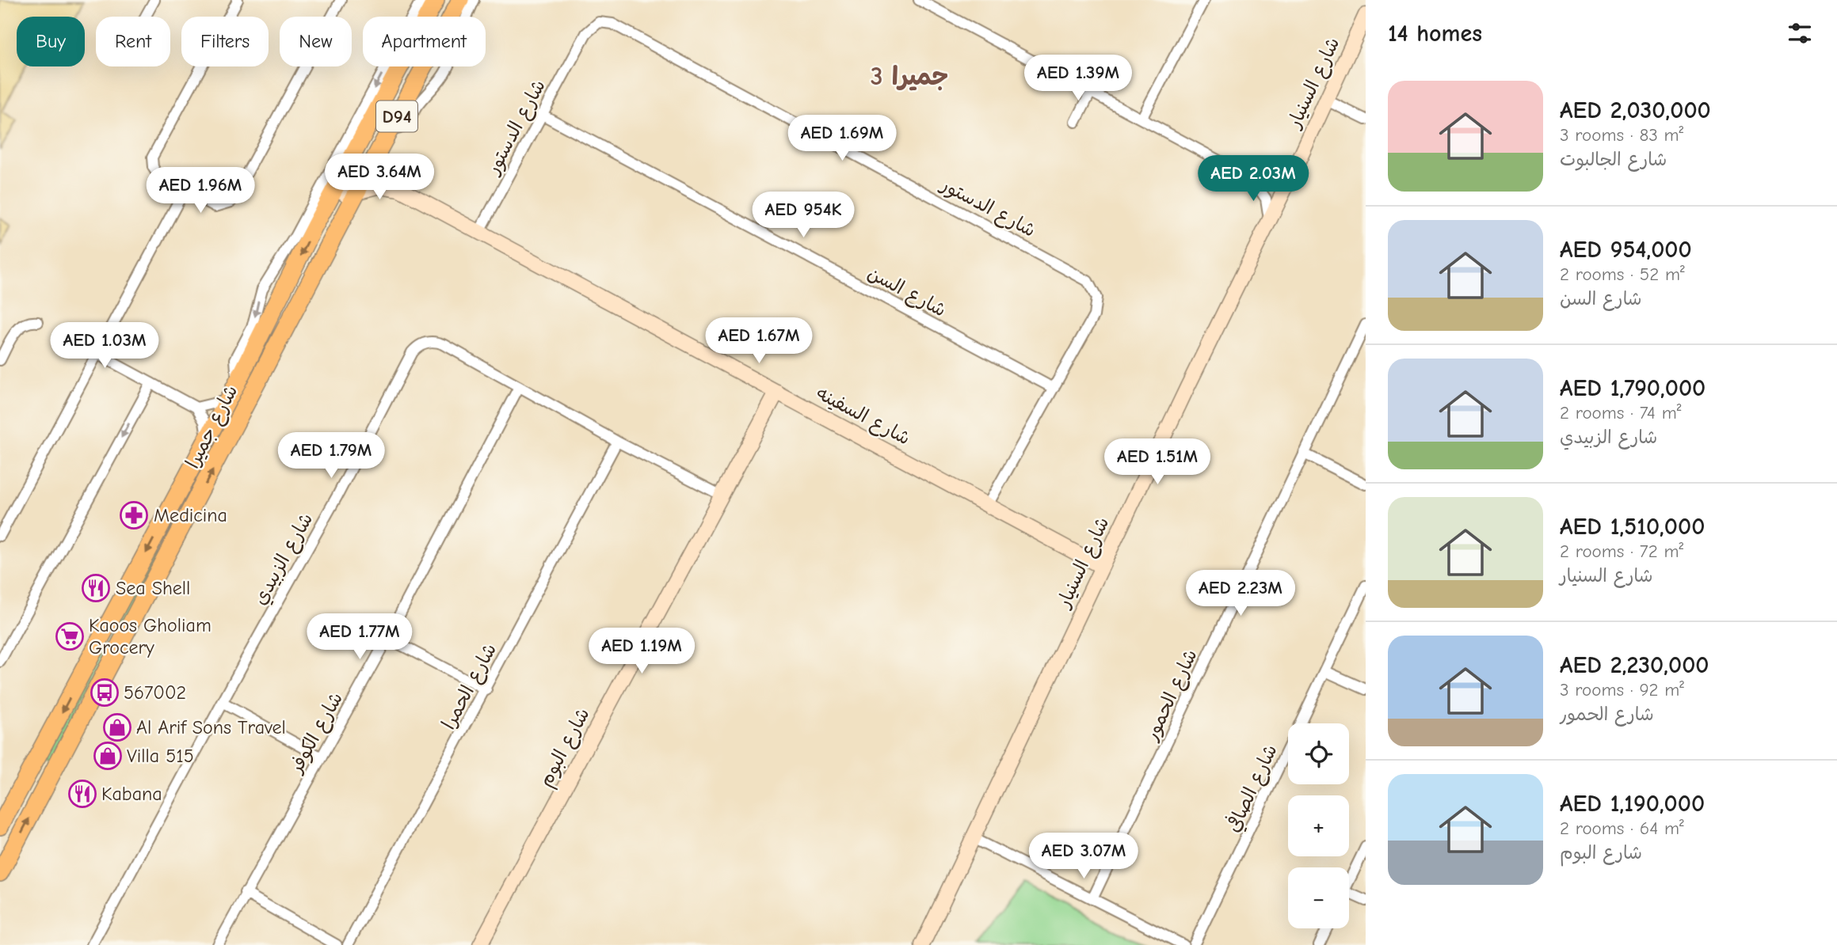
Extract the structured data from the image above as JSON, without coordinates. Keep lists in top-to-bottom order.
{
  "streets": {
    "main road": ["D94", "شارع جميرا"],
    "street": [
      "شارع السنيار",
      "شارع الدستور",
      "شارع السن",
      "شارع السفينه",
      "شارع الزبيدي",
      "شارع الحمرا",
      "شارع الحمور",
      "شارع الكوفر",
      "شارع البوم",
      "شارع الصافي"
    ]
  },
  "crossings": [
    ["شارع السنيار", "شارع السفينه"],
    ["شارع الدستور", "شارع السن"],
    ["شارع الدستور", "شارع السفينه"],
    ["شارع السفينه", "شارع جميرا"],
    ["شارع السفينه", "شارع البوم"],
    ["شارع الزبيدي", "شارع الحمرا"],
    ["شارع الزبيدي", "شارع الكوفر"],
    ["شارع الزبيدي", "شارع البوم"]
  ],
  "districts": ["جميرا 3"],
  "places": {
    "pharmacy": ["Medicina"],
    "restaurant": ["Sea Shell", "Kabana"],
    "supermarket": ["Kaoos Gholiam Grocery"],
    "bus stop": ["567002"],
    "shop": ["Al Arif Sons Travel", "Villa 515"]
  },
  "page": {
    "heading": "14 homes",
    "chip": [
      "Buy",
      "Rent",
      "Filters",
      "New",
      "Apartment"
    ],
    "price": [
      "AED 1.39M",
      "AED 1.69M",
      "AED 3.64M",
      "AED 2.03M",
      "AED 1.96M",
      "AED 954K",
      "AED 1.67M",
      "AED 1.03M",
      "AED 1.79M",
      "AED 1.51M",
      "AED 2.23M",
      "AED 1.77M",
      "AED 1.19M",
      "AED 3.07M"
    ],
    "list": [
      {
        "name": "AED 2,030,000",
        "note": "3 rooms · 83 m² · شارع الجالبوت"
      },
      {
        "name": "AED 954,000",
        "note": "2 rooms · 52 m² · شارع السن"
      },
      {
        "name": "AED 1,790,000",
        "note": "2 rooms · 74 m² · شارع الزبيدي"
      },
      {
        "name": "AED 1,510,000",
        "note": "2 rooms · 72 m² · شارع السنيار"
      },
      {
        "name": "AED 2,230,000",
        "note": "3 rooms · 92 m² · شارع الحمور"
      },
      {
        "name": "AED 1,190,000",
        "note": "2 rooms · 64 m² · شارع البوم"
      }
    ],
    "map_buttons": ["+", "−"]
  }
}
